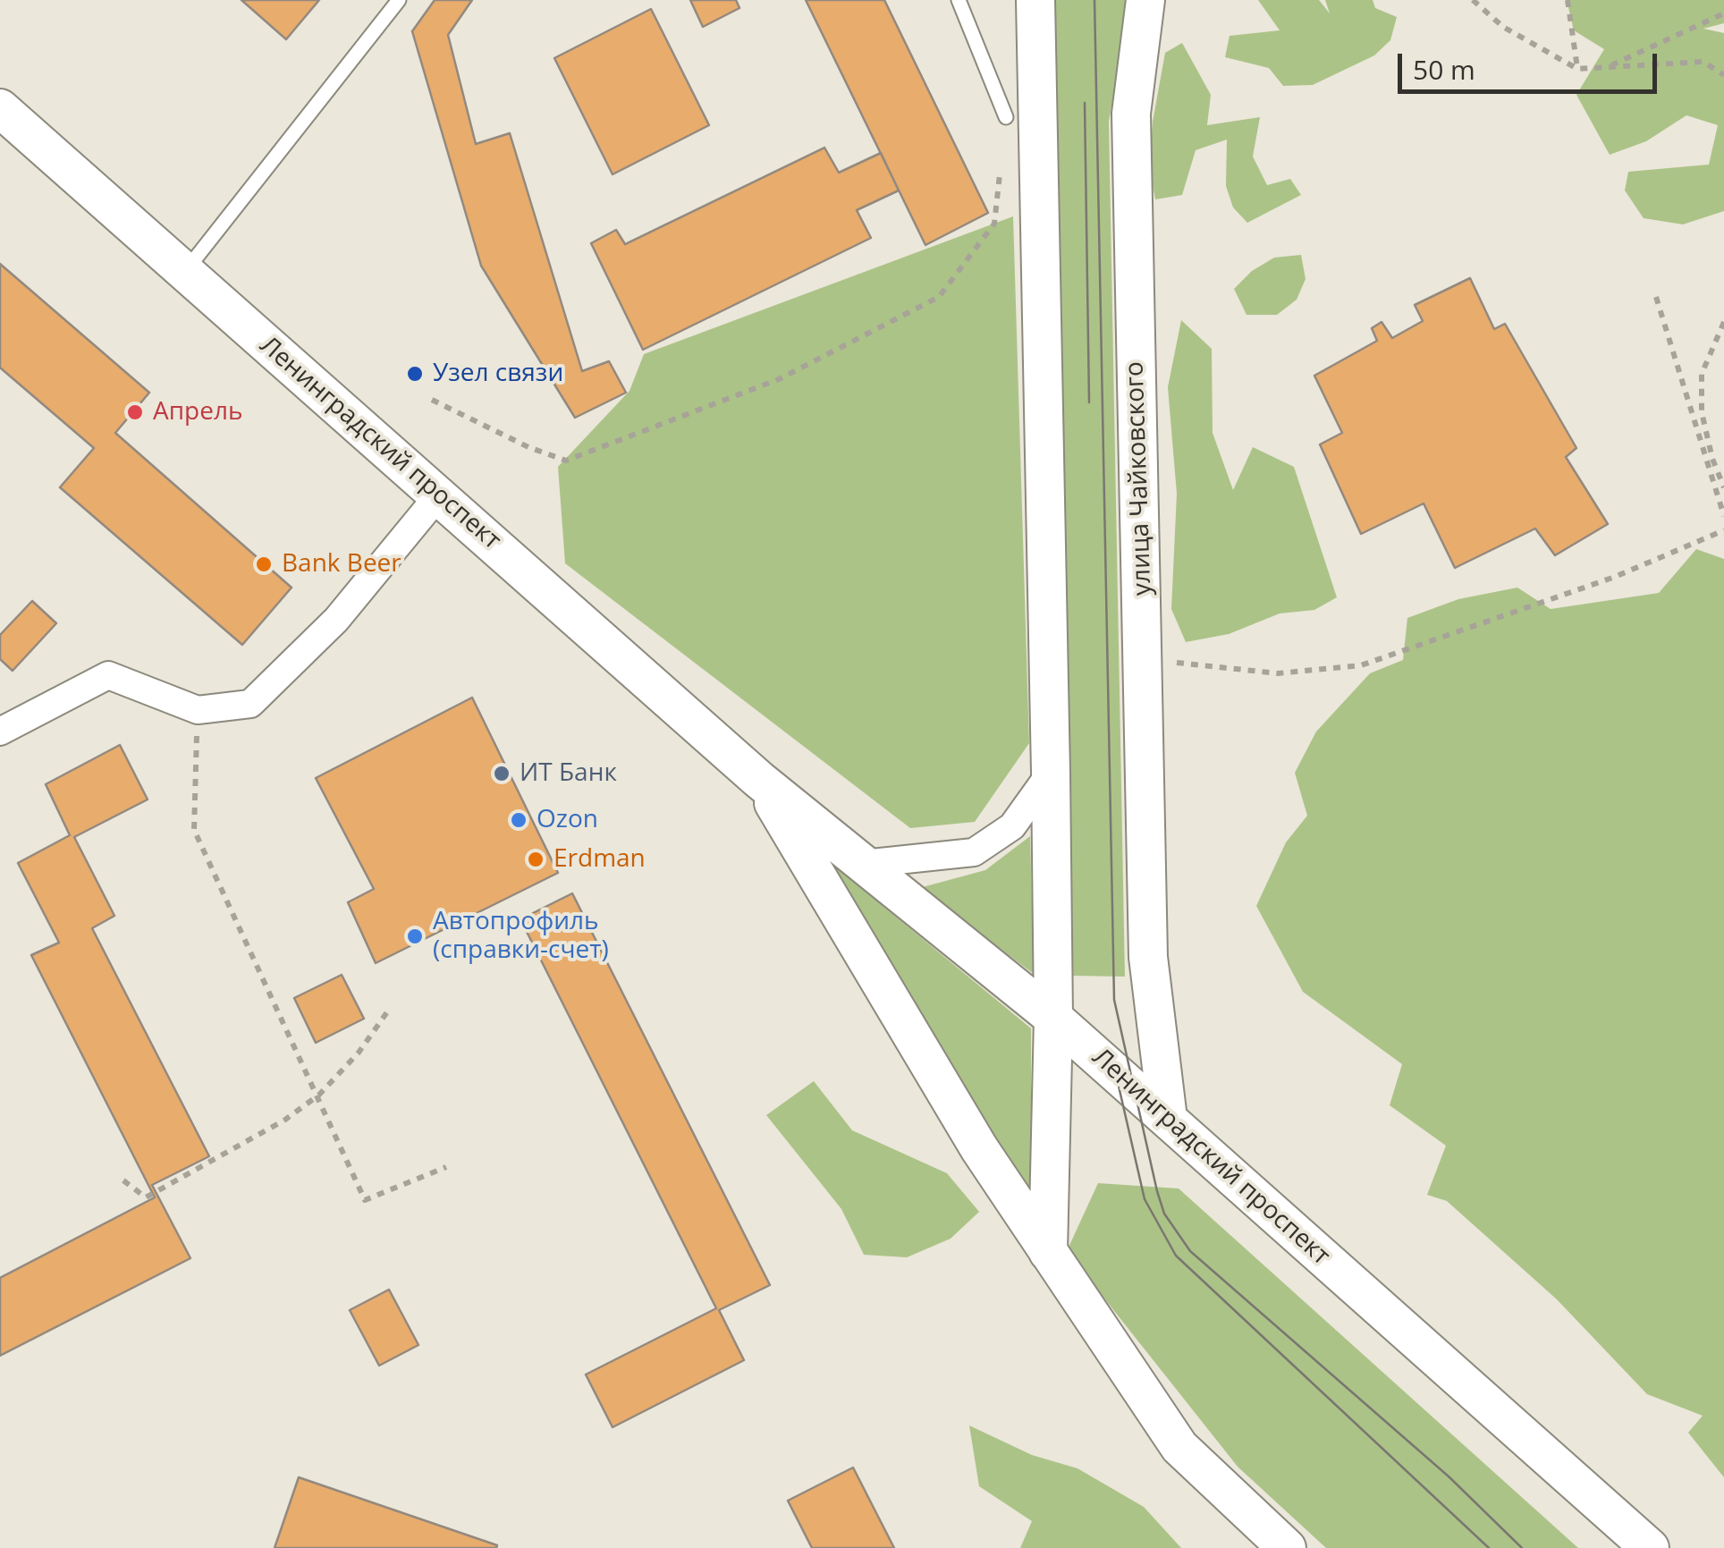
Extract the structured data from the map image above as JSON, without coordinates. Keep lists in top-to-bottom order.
{
  "streets": {
    "main road": ["Ленинградский проспект", "улица Чайковского"]
  },
  "crossings": [
    ["Ленинградский проспект", "улица Чайковского"]
  ],
  "places": [
    "Узел связи",
    "Апрель",
    "Bank Beer",
    "ИТ Банк",
    "Ozon",
    "Erdman",
    "Автопрофиль (справки-счет)"
  ],
  "scale_bar": "50 m"
}
